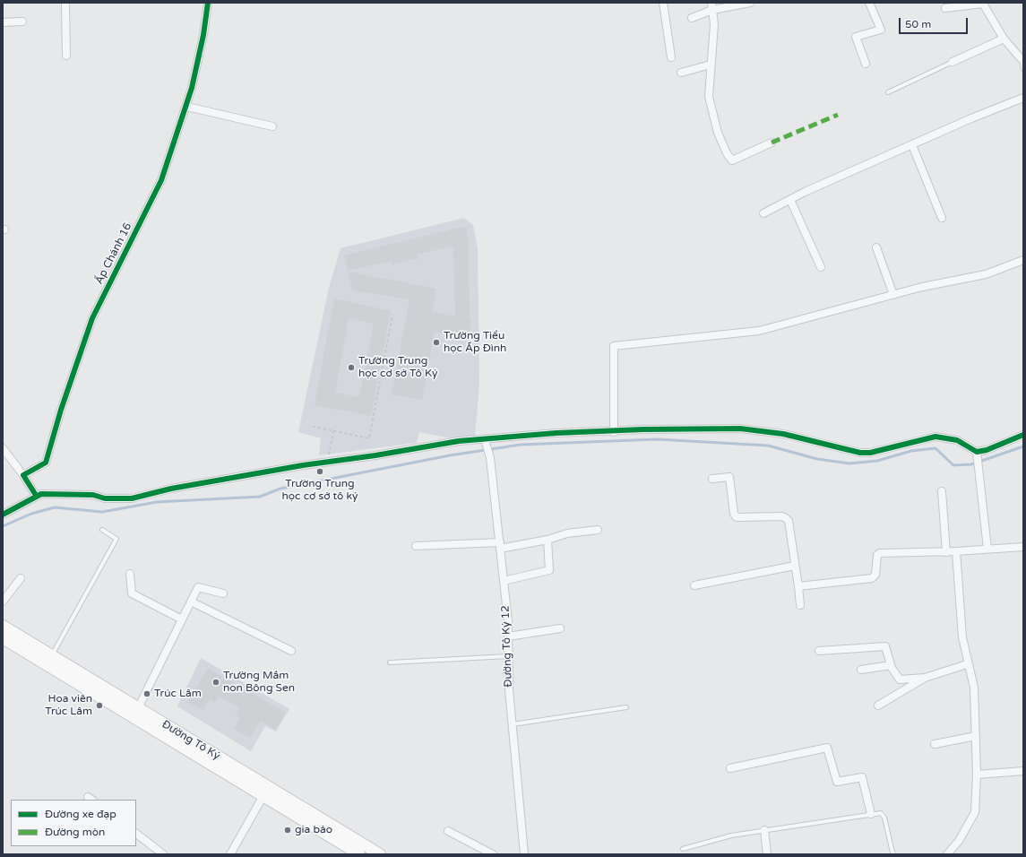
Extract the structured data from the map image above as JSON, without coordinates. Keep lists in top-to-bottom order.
{
  "streets": {
    "main road": ["Đường Tô Ký"],
    "street": ["Ấp Chánh 16", "Đường Tô Ký 12"]
  },
  "places": [
    "Trường Tiểu học Ấp Đình",
    "Trường Trung học cơ sở Tô Ký",
    "Trường Trung học cơ sở tô ký",
    "Trường Mầm non Bông Sen",
    "Trúc Lâm",
    "Hoa viên Trúc Lâm",
    "gia bảo"
  ],
  "legend": ["Đường xe đạp", "Đường mòn"],
  "scale_bar": "50 m"
}
